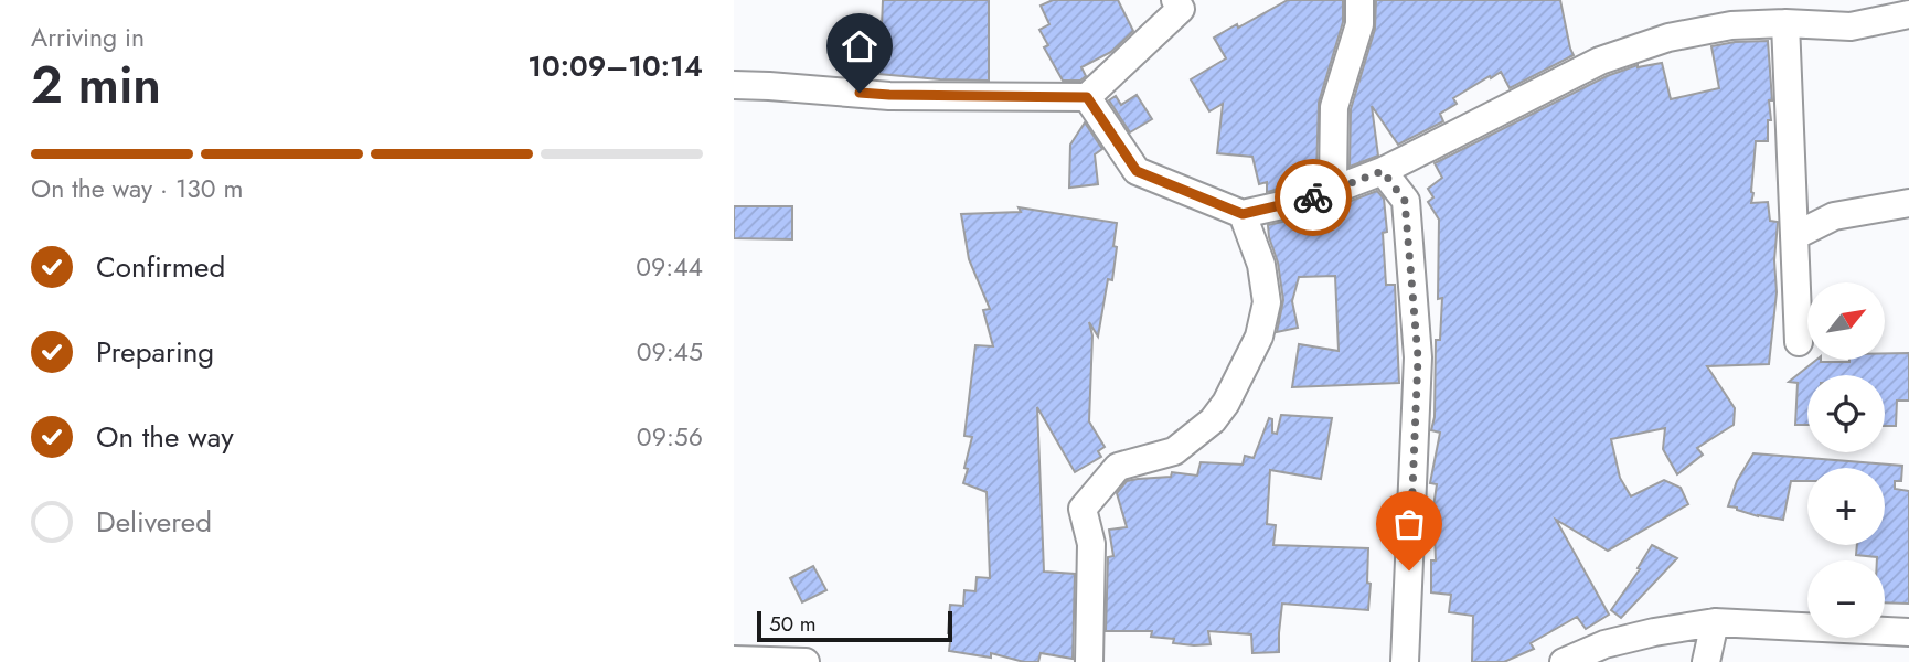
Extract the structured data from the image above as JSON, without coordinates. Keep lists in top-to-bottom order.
{
  "scale_bar": "50 m",
  "north": "top right",
  "page": {
    "heading": ["2 min", "Arriving in", "10:09–10:14"],
    "bar": "On the way · 130 m",
    "list": [
      ["Confirmed", "09:44"],
      ["Preparing", "09:45"],
      ["On the way", "09:56"],
      "Delivered"
    ],
    "map_buttons": ["+", "−"],
    "scale": "50 m"
  }
}
